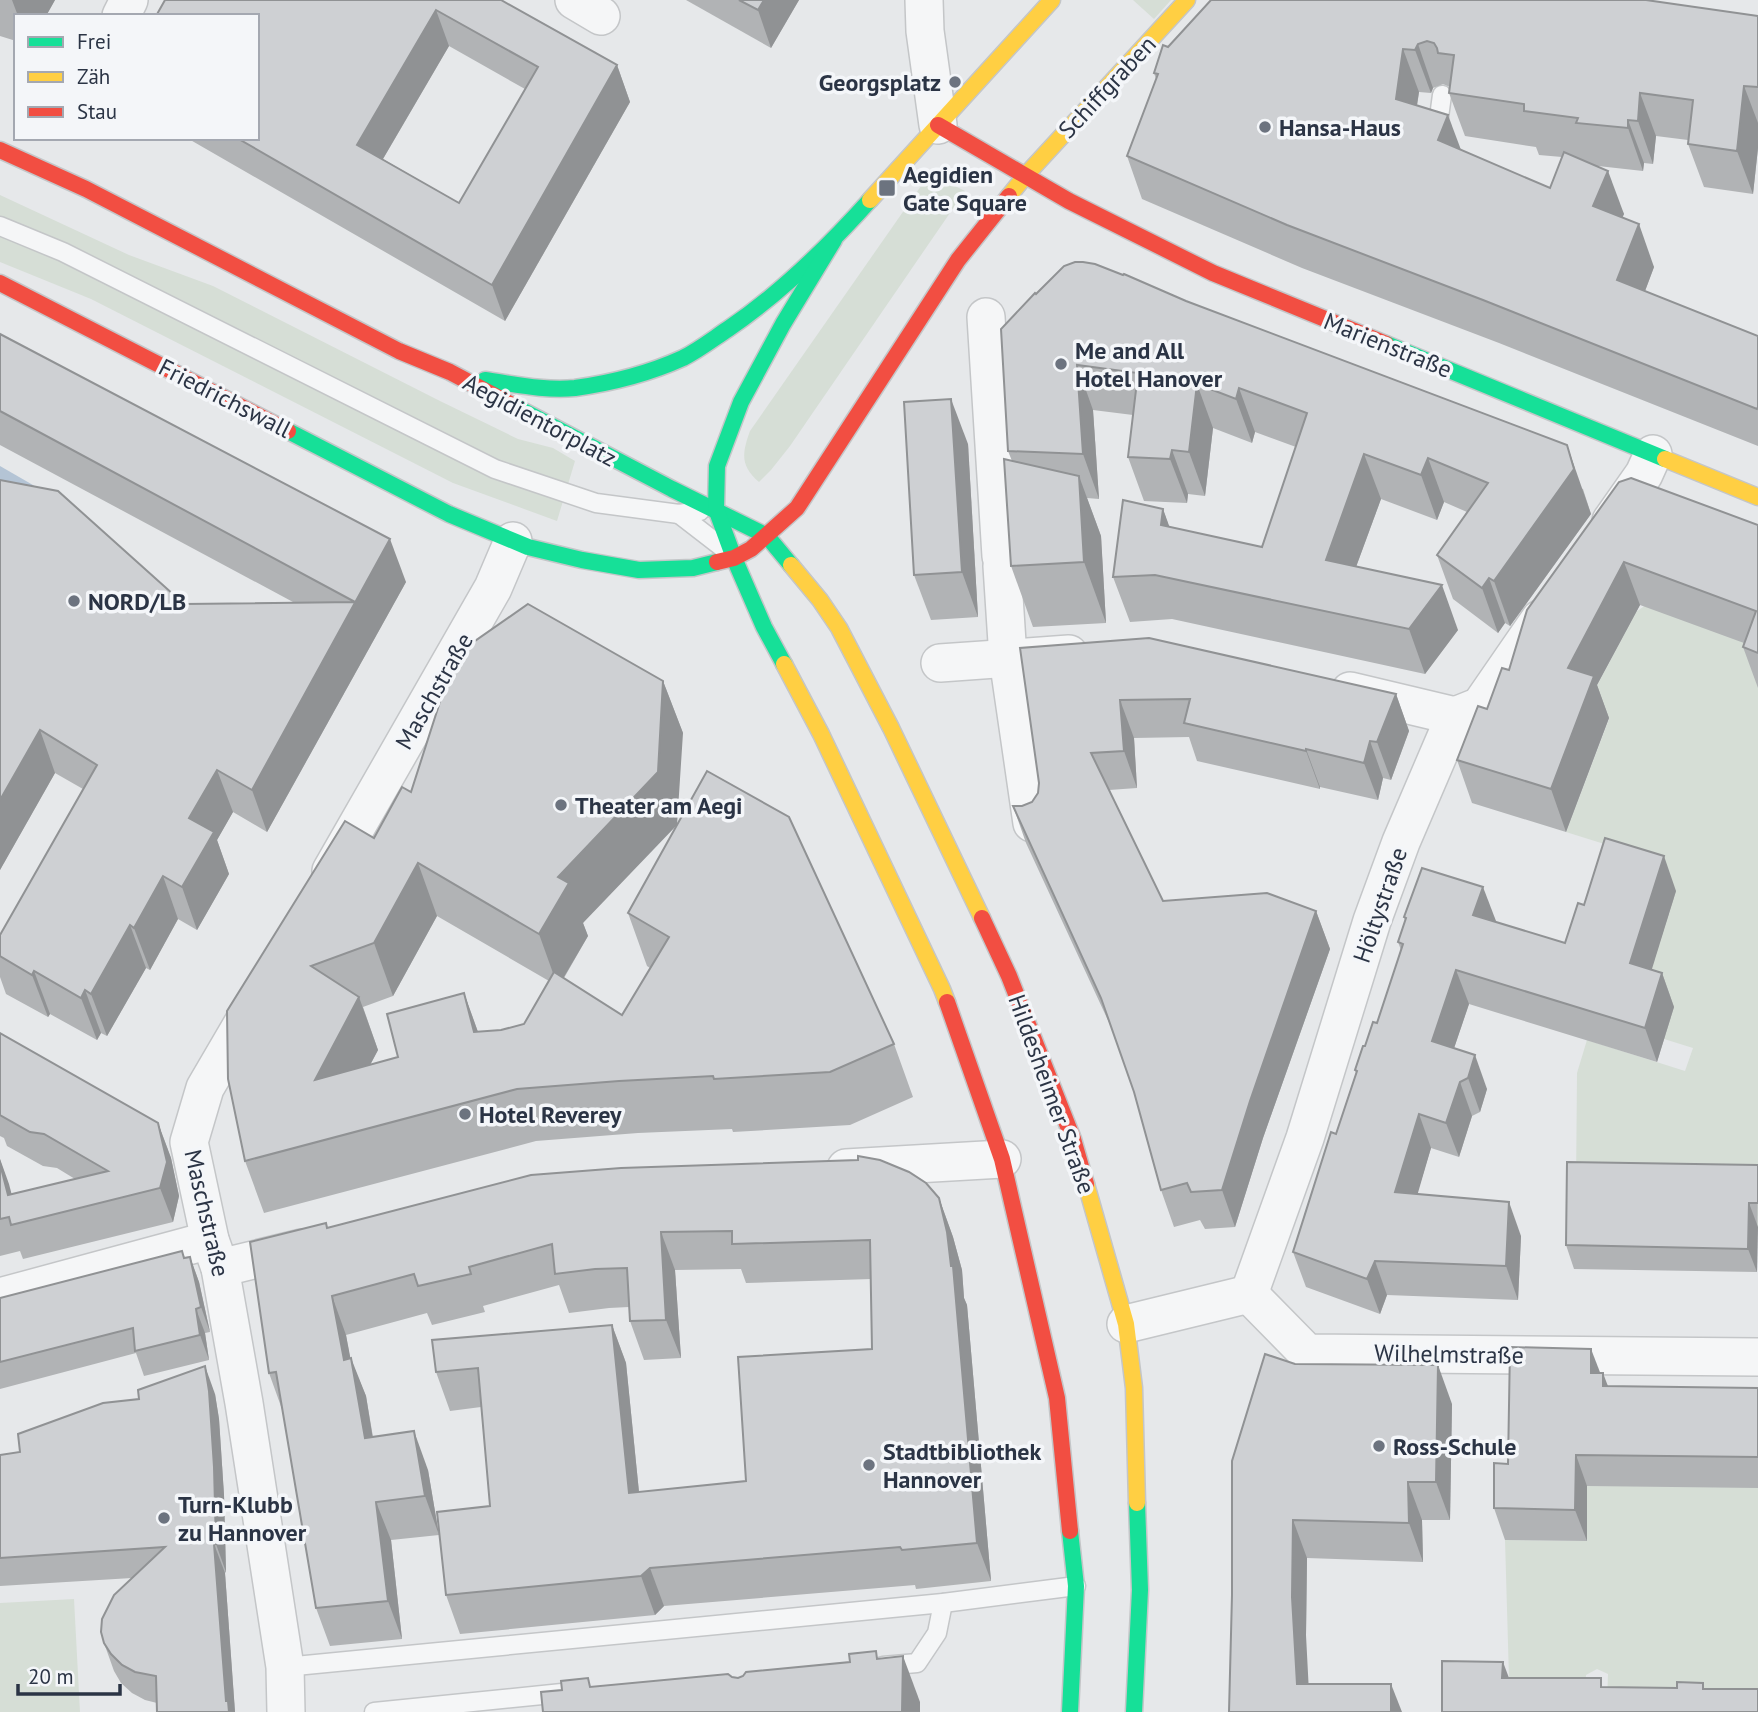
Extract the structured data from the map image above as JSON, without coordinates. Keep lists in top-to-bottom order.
{
  "streets": {
    "main road": [
      "Schiffgraben",
      "Marienstraße",
      "Friedrichswall",
      "Aegidientorplatz",
      "Hildesheimer Straße"
    ],
    "street": ["Maschstraße", "Höltystraße", "Wilhelmstraße"]
  },
  "crossings": [
    ["Schiffgraben", "Marienstraße"],
    ["Friedrichswall", "Maschstraße"],
    ["Aegidientorplatz", "Hildesheimer Straße"],
    ["Höltystraße", "Wilhelmstraße"]
  ],
  "places": {
    "other": [
      "Georgsplatz",
      "Hansa-Haus",
      "Me and All Hotel Hanover",
      "NORD/LB",
      "Theater am Aegi",
      "Hotel Reverey",
      "Ross-Schule",
      "Stadtbibliothek Hannover",
      "Turn-Klubb zu Hannover"
    ],
    "transit": ["Aegidien Gate Square"]
  },
  "legend": ["Frei", "Zäh", "Stau"],
  "scale_bar": "20 m"
}
